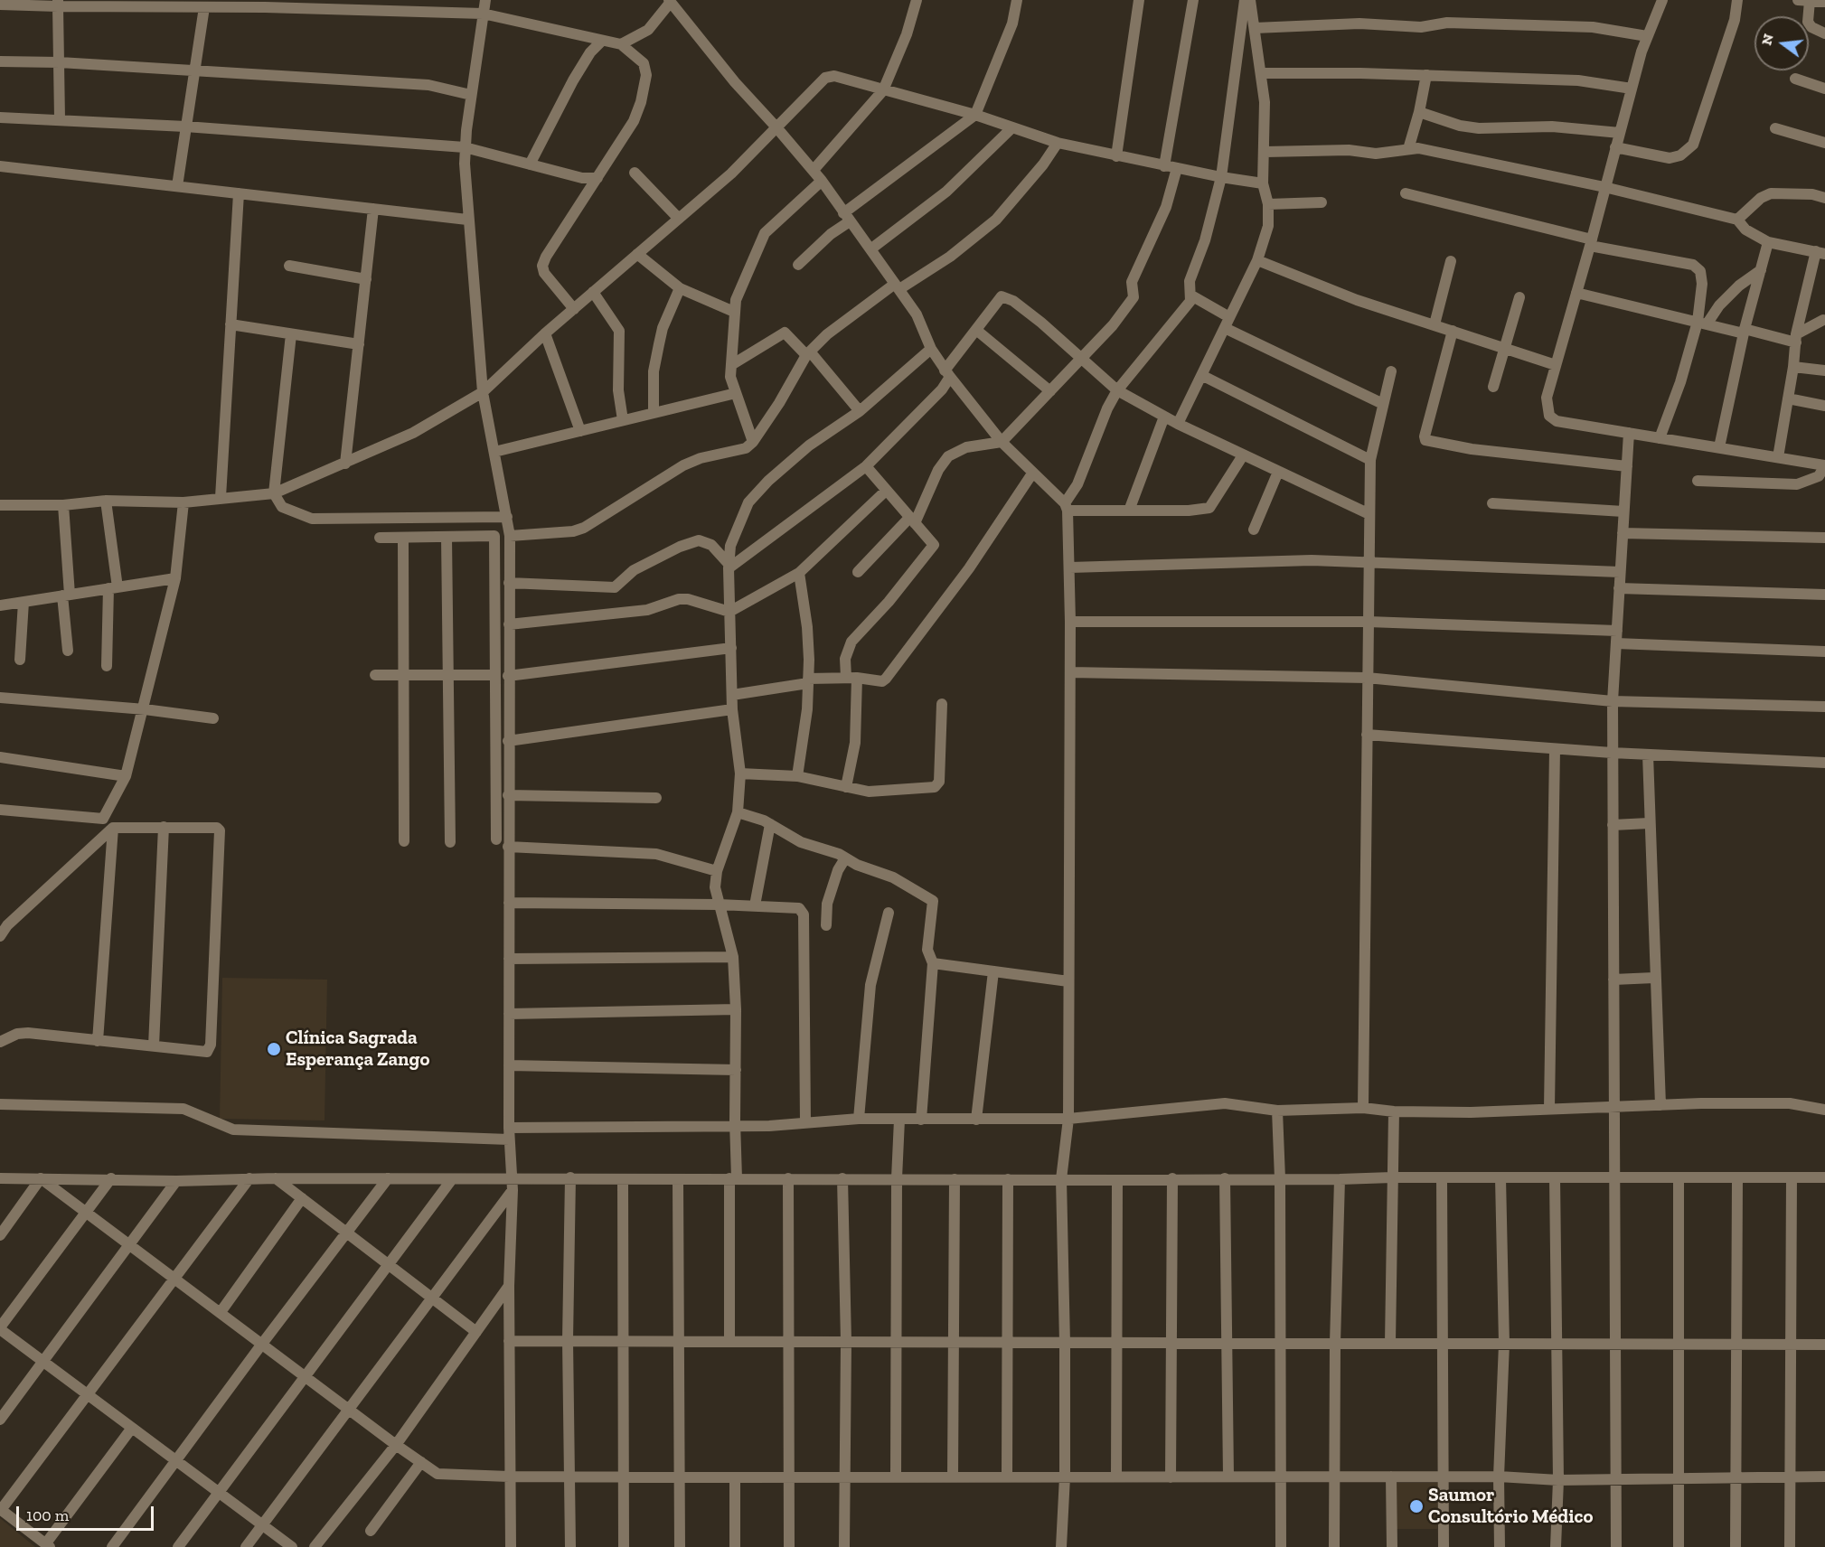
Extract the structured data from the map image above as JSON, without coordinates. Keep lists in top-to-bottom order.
{
  "places": ["Clínica Sagrada Esperança Zango", "Saumor Consultório Médico"],
  "scale_bar": "100 m",
  "north": "left"
}
